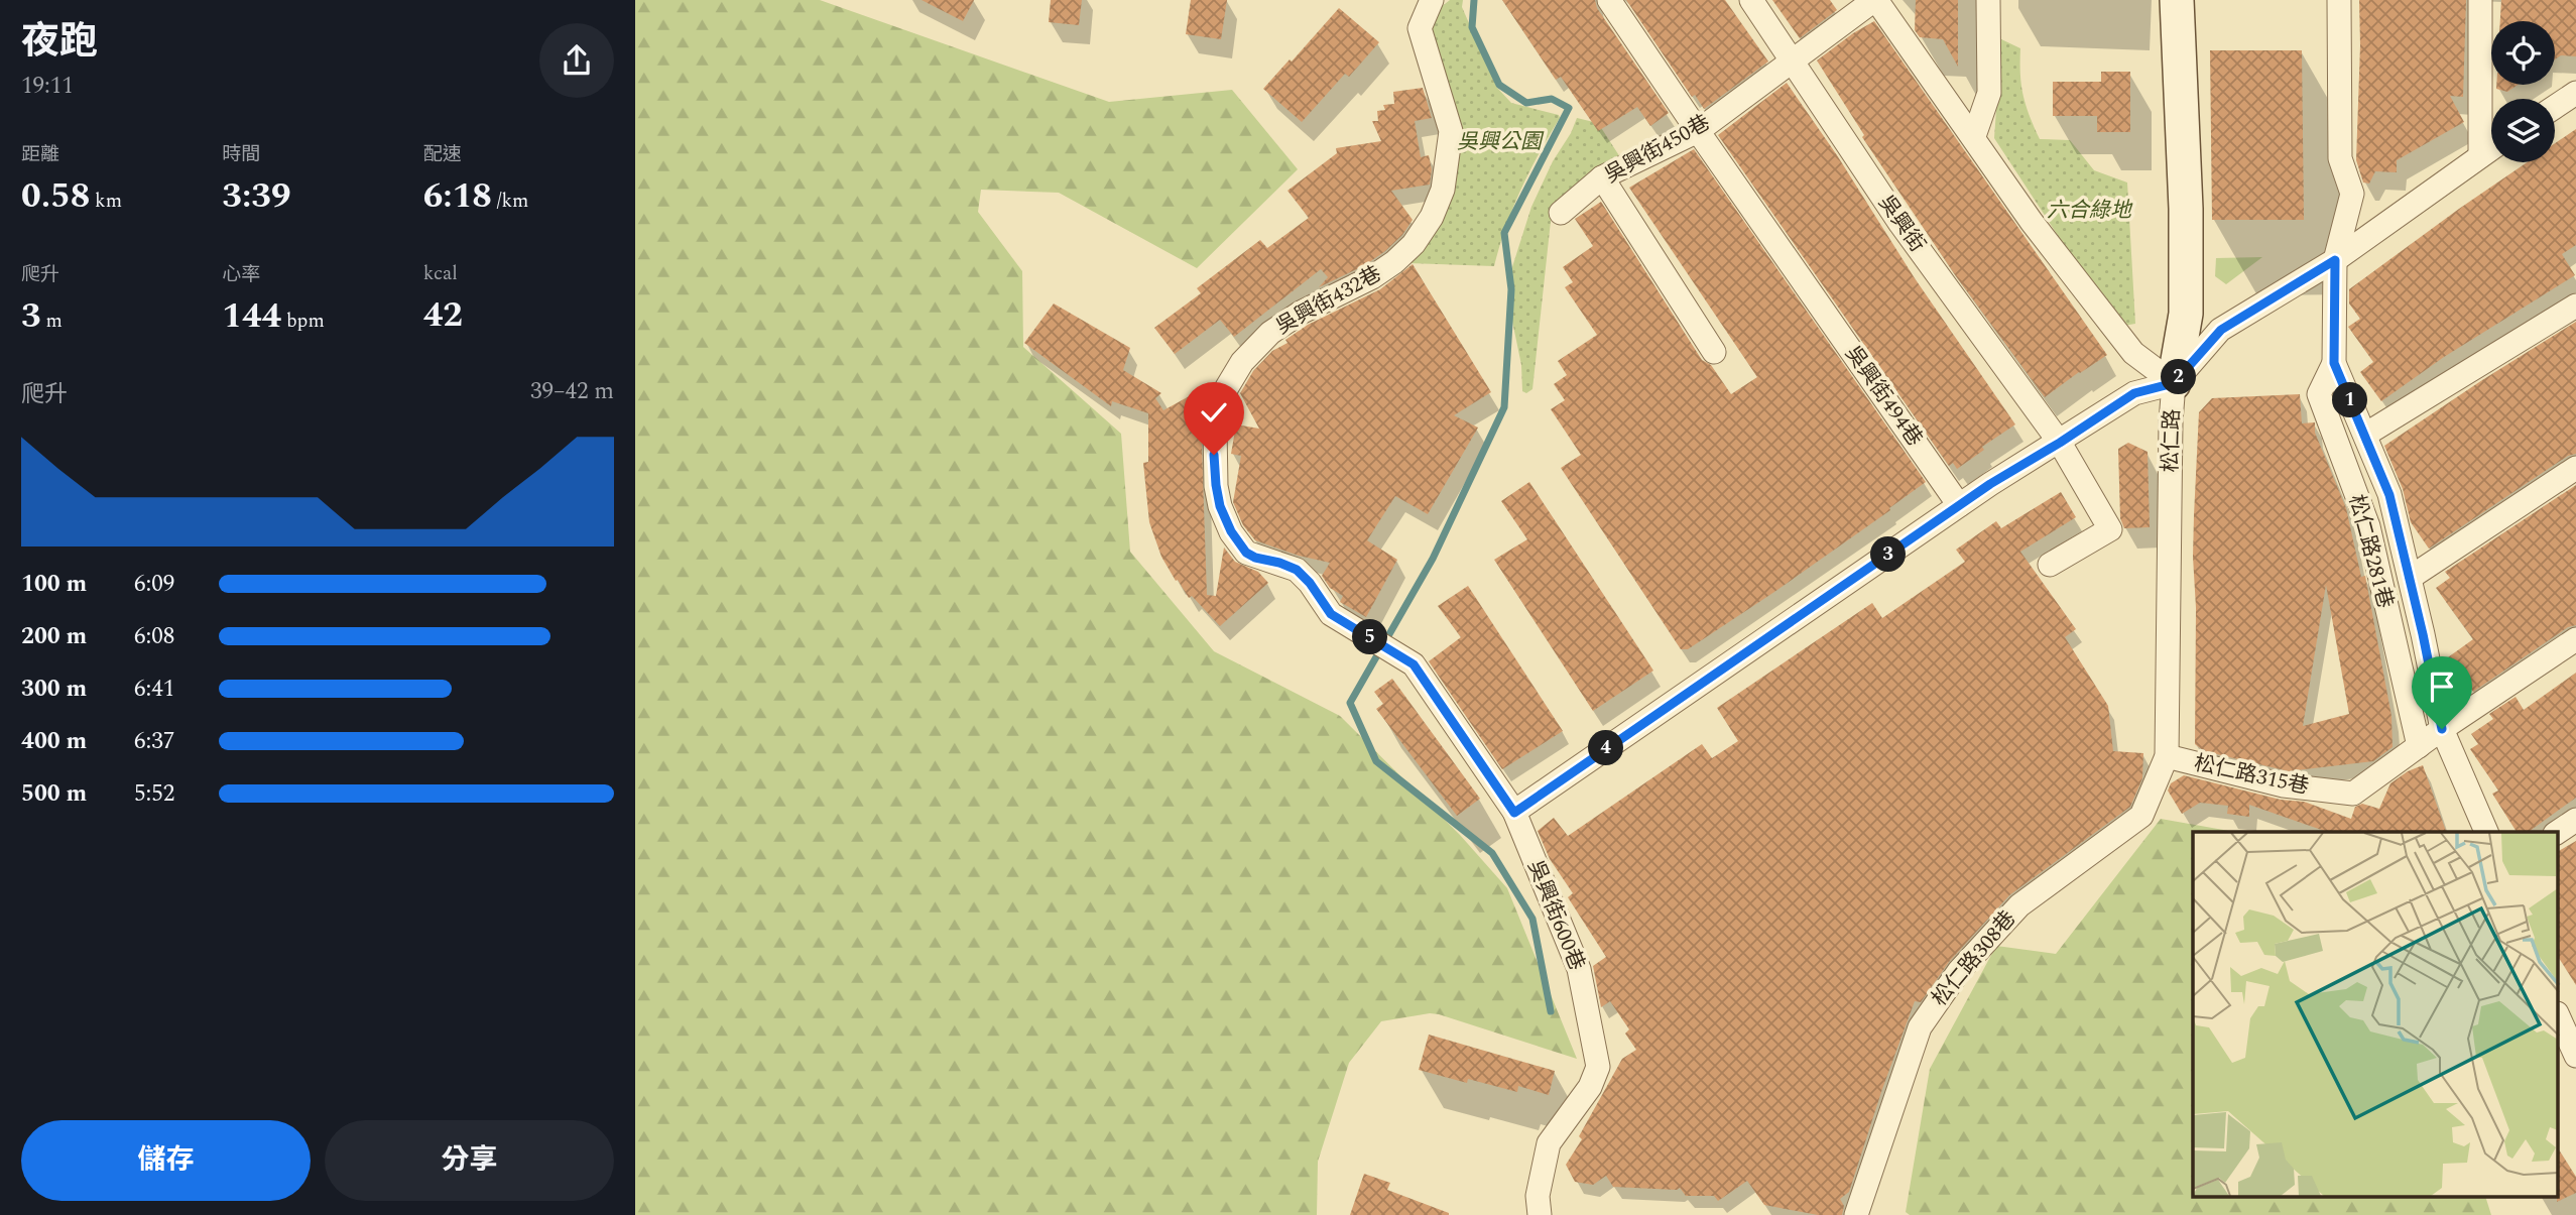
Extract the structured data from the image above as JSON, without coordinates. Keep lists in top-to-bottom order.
{
  "streets": {
    "street": [
      "吳興街450巷",
      "吳興街",
      "吳興街432巷",
      "吳興街494巷",
      "松仁路",
      "松仁路281巷",
      "松仁路315巷",
      "吳興街600巷",
      "松仁路308巷"
    ]
  },
  "crossings": [
    ["吳興街450巷", "吳興街"],
    ["吳興街450巷", "吳興街494巷"],
    ["吳興街432巷", "吳興街600巷"],
    ["松仁路", "松仁路315巷"],
    ["松仁路", "松仁路308巷"],
    ["松仁路281巷", "松仁路315巷"],
    ["松仁路315巷", "松仁路308巷"]
  ],
  "parks": ["吳興公園", "六合綠地"],
  "page": {
    "heading": ["夜跑", "19:11"],
    "stats": [
      ["距離", "0.58 km"],
      ["時間", "3:39"],
      ["配速", "6:18 /km"],
      ["爬升", "3 m"],
      ["心率", "144 bpm"],
      ["kcal", "42"]
    ],
    "pins": [
      "2",
      "1",
      "3",
      "5",
      "4"
    ],
    "chart": ["爬升", "39–42 m"],
    "list": [
      {
        "name": "100 m",
        "note": "6:09"
      },
      {
        "name": "200 m",
        "note": "6:08"
      },
      {
        "name": "300 m",
        "note": "6:41"
      },
      {
        "name": "400 m",
        "note": "6:37"
      },
      {
        "name": "500 m",
        "note": "5:52"
      }
    ],
    "buttons": ["儲存", "分享"]
  }
}
